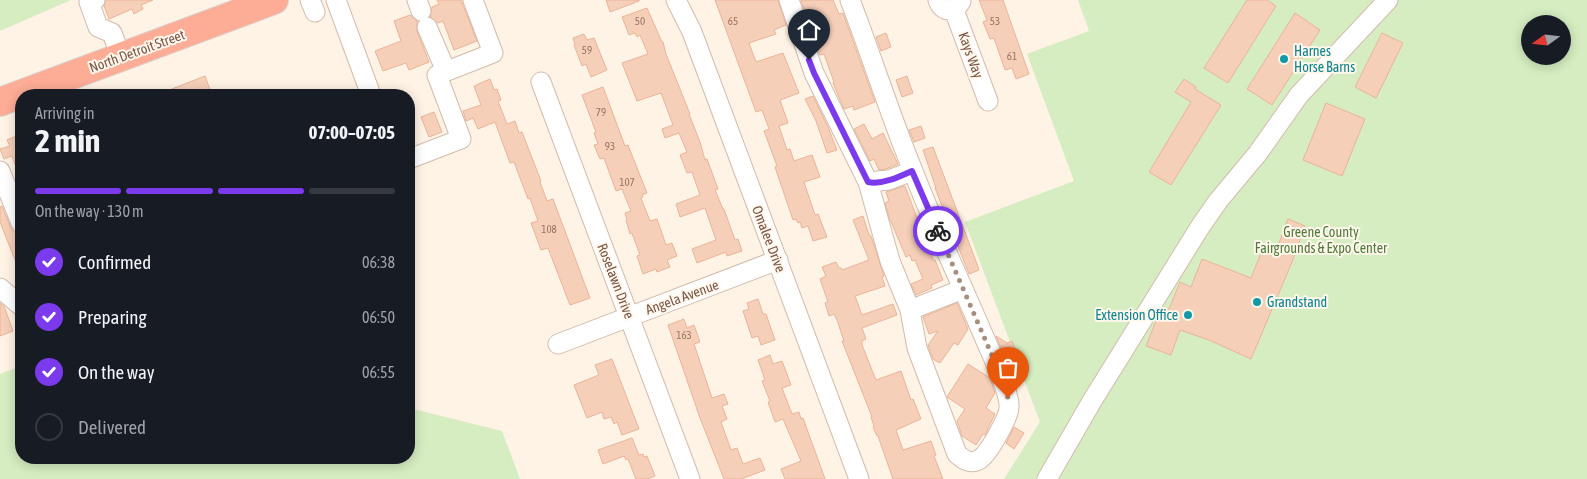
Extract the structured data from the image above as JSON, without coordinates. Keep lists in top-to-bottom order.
{
  "streets": {
    "highway": ["North Detroit Street"],
    "street": [
      "Kays Way",
      "Omalee Drive",
      "Roselawn Drive",
      "Angela Avenue"
    ]
  },
  "crossings": [
    ["Omalee Drive", "Angela Avenue"],
    ["Roselawn Drive", "Angela Avenue"]
  ],
  "parks": ["Greene County Fairgrounds & Expo Center"],
  "places": ["Harnes Horse Barns", "Grandstand", "Extension Office"],
  "house_numbers": [
    "50",
    "65",
    "53",
    "59",
    "61",
    "79",
    "93",
    "107",
    "108",
    "163"
  ],
  "north": "left",
  "page": {
    "heading": ["2 min", "Arriving in", "07:00–07:05"],
    "bar": "On the way · 130 m",
    "list": [
      ["Confirmed", "06:38"],
      ["Preparing", "06:50"],
      ["On the way", "06:55"],
      "Delivered"
    ]
  }
}
